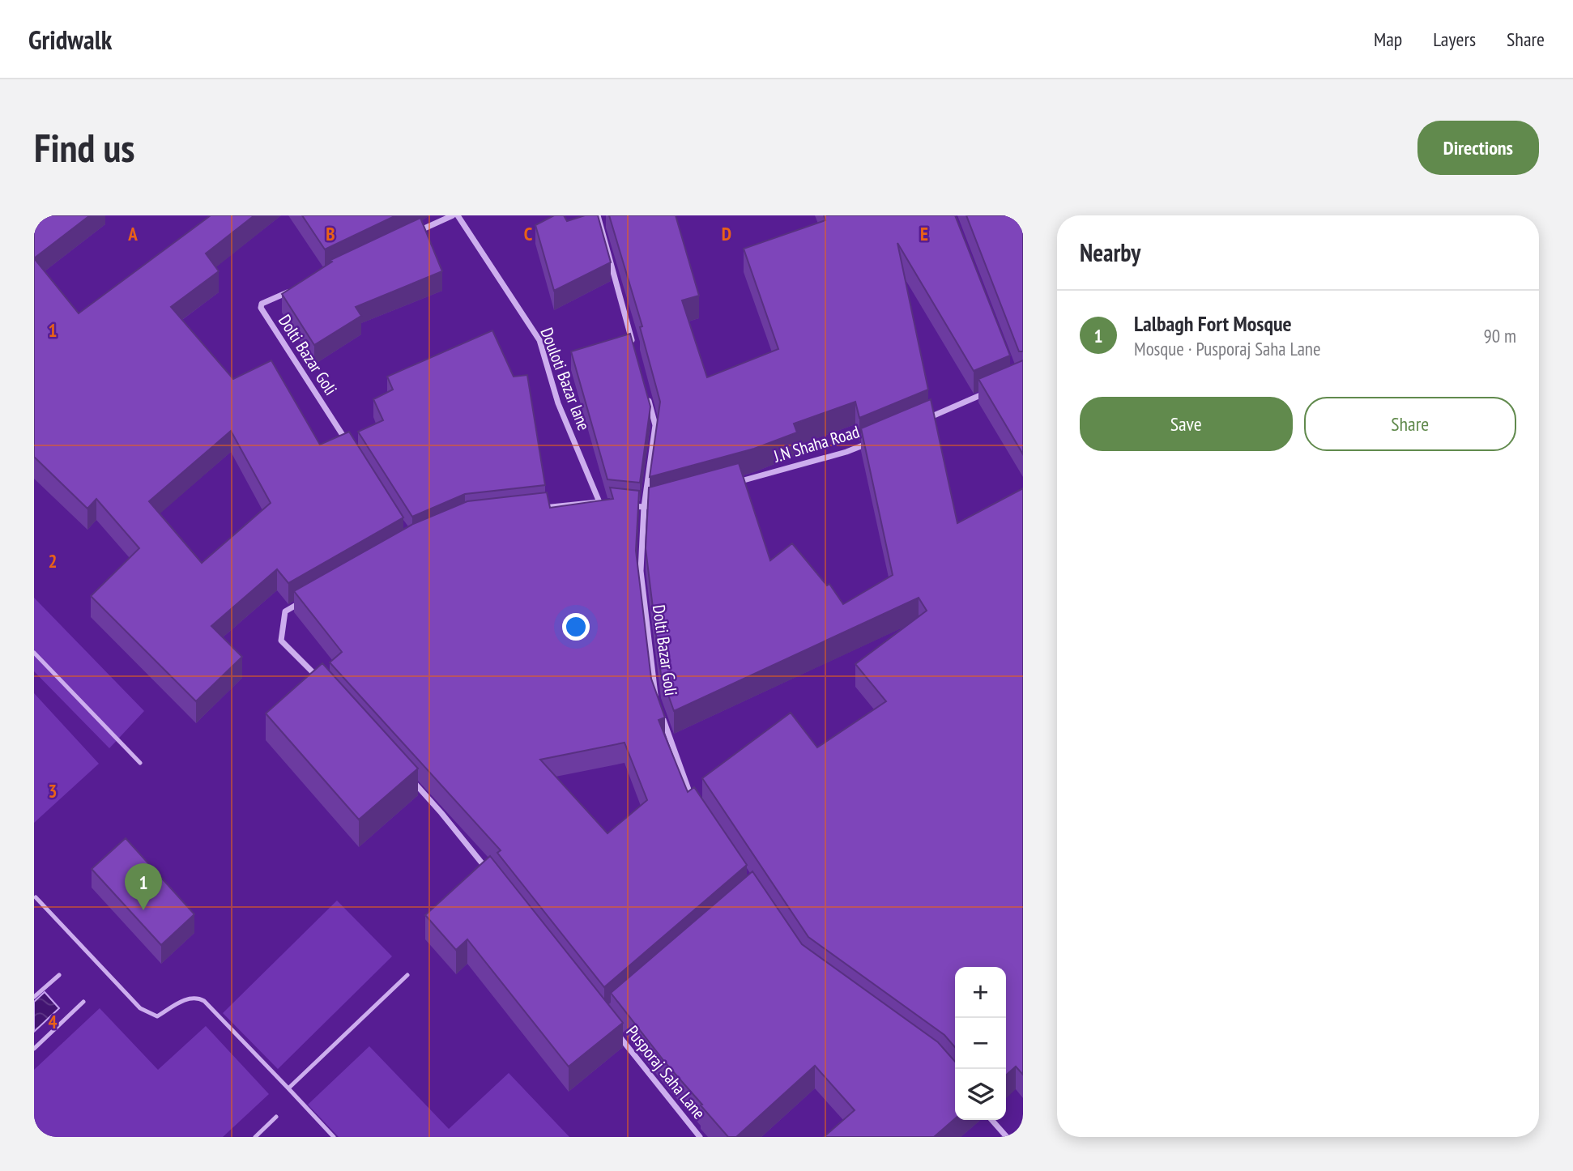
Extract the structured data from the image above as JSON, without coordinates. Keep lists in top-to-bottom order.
{
  "streets": {
    "street": [
      "Dolti Bazar Goli",
      "Douloti Bazar lane",
      "J.N Shaha Road",
      "Pusporaj Saha Lane"
    ]
  },
  "page": {
    "header": "Gridwalk",
    "nav": ["Map", "Layers", "Share"],
    "buttons": [
      "Directions",
      ["Save", "Share"]
    ],
    "title": "Find us",
    "heading": "Nearby",
    "list": [
      {
        "mark": "1",
        "name": "Lalbagh Fort Mosque",
        "note": "Mosque · Pusporaj Saha Lane",
        "value": "90 m"
      }
    ],
    "pins": "1",
    "map_buttons": ["+", "−"]
  },
  "grid": {
    "columns": [
      "A",
      "B",
      "C",
      "D",
      "E"
    ],
    "rows": [
      "1",
      "2",
      "3",
      "4"
    ]
  }
}
